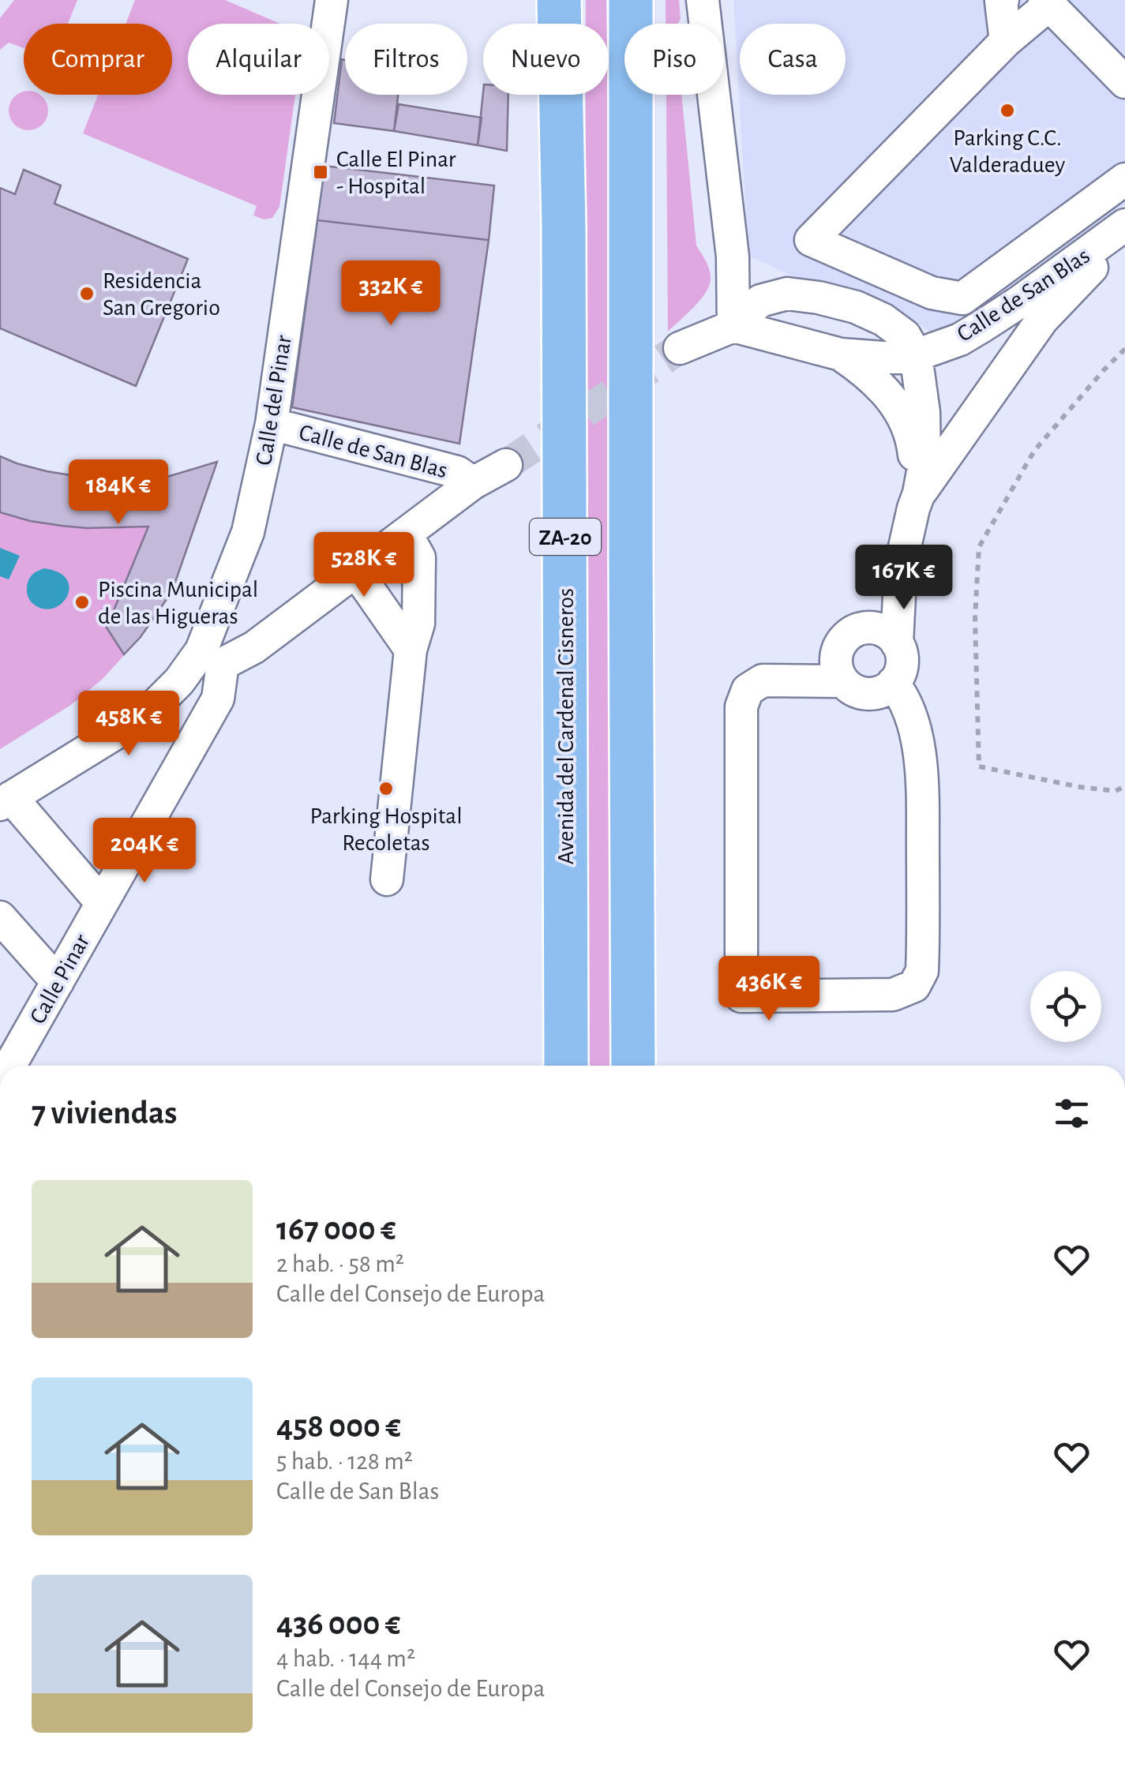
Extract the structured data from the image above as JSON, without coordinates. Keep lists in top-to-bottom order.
{
  "streets": {
    "highway": ["ZA-20", "Avenida del Cardenal Cisneros"],
    "street": ["Calle de San Blas", "Calle del Pinar", "Calle Pinar"]
  },
  "crossings": [
    ["Calle de San Blas", "Calle del Pinar"],
    ["Calle de San Blas", "Calle Pinar"],
    ["Calle del Pinar", "Calle Pinar"]
  ],
  "places": {
    "other": [
      "Parking C.C. Valderaduey",
      "Residencia San Gregorio",
      "Piscina Municipal de las Higueras",
      "Parking Hospital Recoletas"
    ],
    "transit": ["Calle El Pinar - Hospital"]
  },
  "page": {
    "chip": [
      "Comprar",
      "Alquilar",
      "Filtros",
      "Nuevo",
      "Piso",
      "Casa"
    ],
    "price": [
      "332K €",
      "184K €",
      "528K €",
      "167K €",
      "458K €",
      "204K €",
      "436K €"
    ],
    "heading": "7 viviendas",
    "list": [
      {
        "name": "167 000 €",
        "note": "2 hab. · 58 m² · Calle del Consejo de Europa"
      },
      {
        "name": "458 000 €",
        "note": "5 hab. · 128 m² · Calle de San Blas"
      },
      {
        "name": "436 000 €",
        "note": "4 hab. · 144 m² · Calle del Consejo de Europa"
      }
    ]
  }
}
